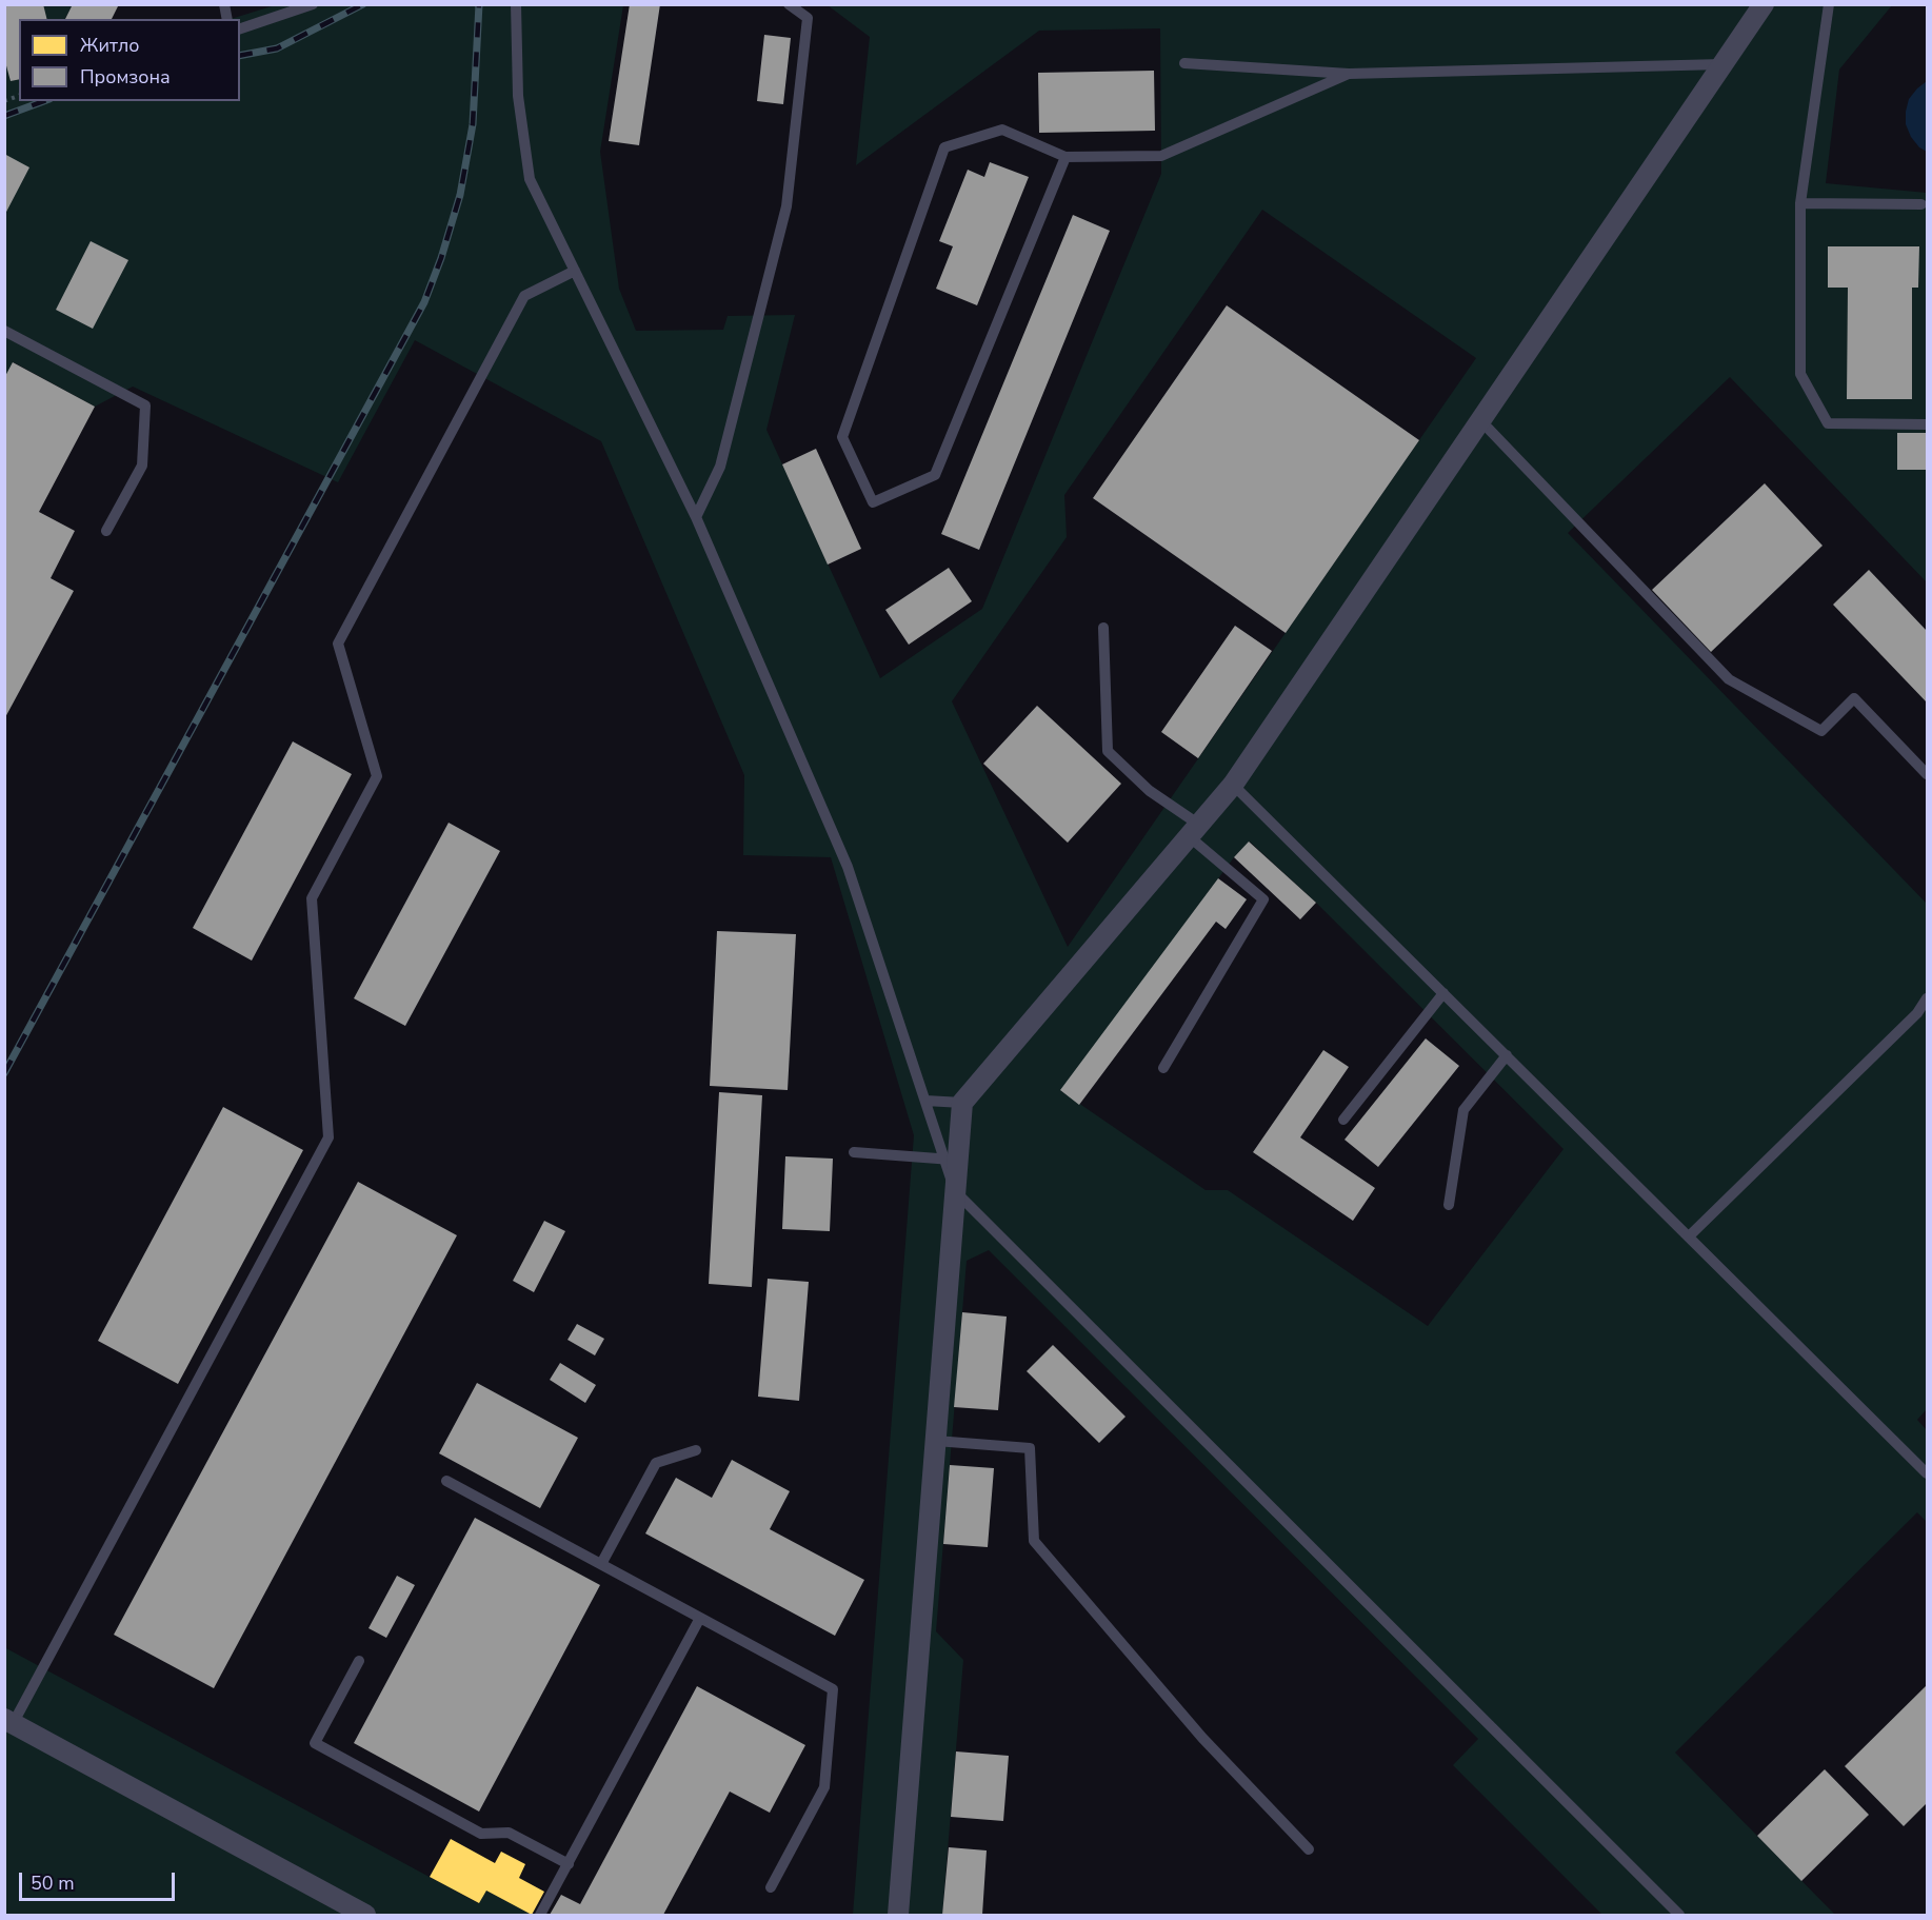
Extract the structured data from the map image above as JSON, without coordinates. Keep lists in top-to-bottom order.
{
  "legend": ["Житло", "Промзона"],
  "scale_bar": "50 m"
}
